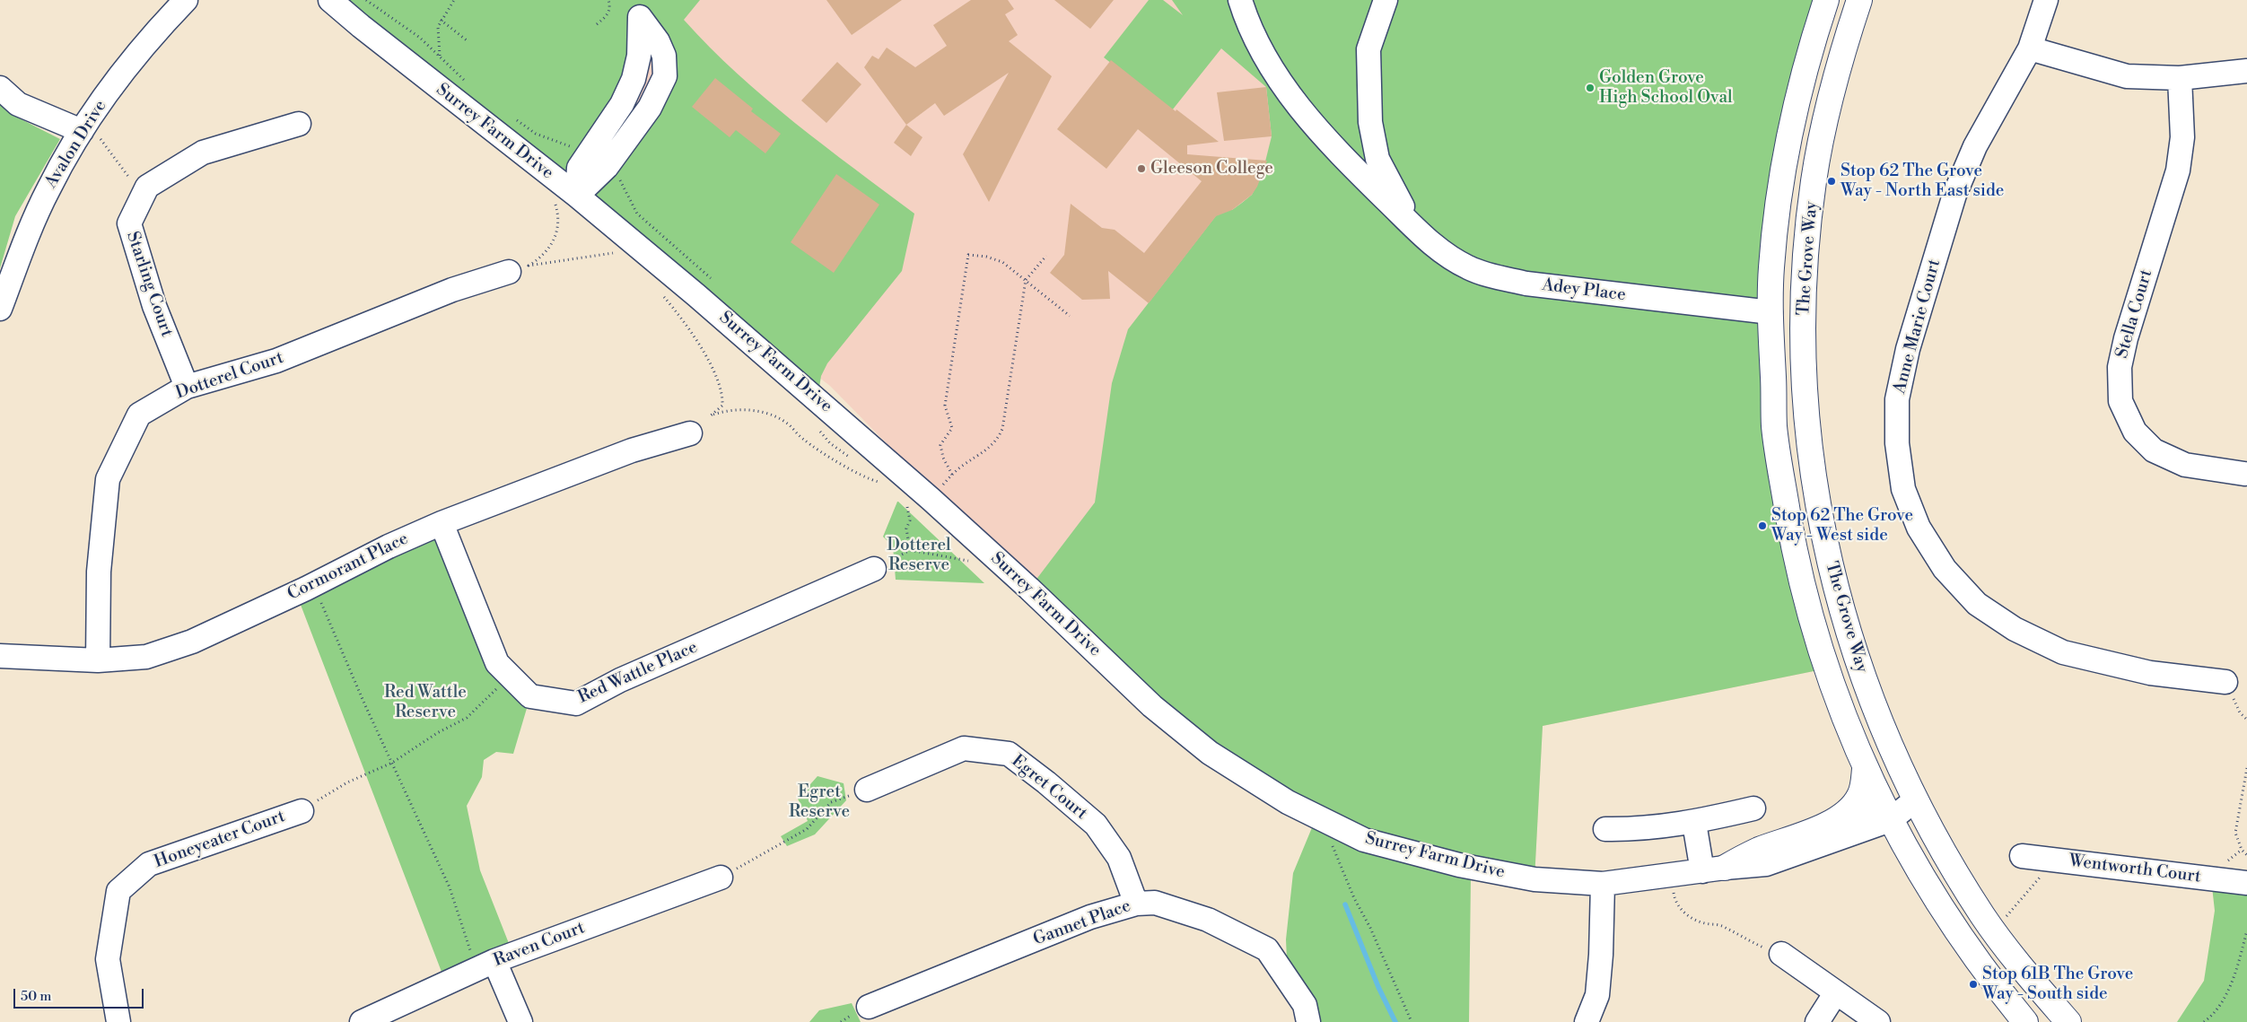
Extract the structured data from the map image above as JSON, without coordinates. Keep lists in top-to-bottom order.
{
  "streets": {
    "main road": ["The Grove Way"],
    "street": [
      "Surrey Farm Drive",
      "Avalon Drive",
      "Starling Court",
      "Adey Place",
      "Stella Court",
      "Anne Marie Court",
      "Dotterel Court",
      "Cormorant Place",
      "Red Wattle Place",
      "Egret Court",
      "Honeyeater Court",
      "Wentworth Court",
      "Gannet Place",
      "Raven Court"
    ]
  },
  "crossings": [
    ["Surrey Farm Drive", "The Grove Way"],
    ["The Grove Way", "Adey Place"],
    ["Starling Court", "Dotterel Court"],
    ["Dotterel Court", "Cormorant Place"],
    ["Cormorant Place", "Red Wattle Place"],
    ["Egret Court", "Gannet Place"]
  ],
  "parks": ["Dotterel Reserve", "Red Wattle Reserve", "Egret Reserve"],
  "places": [
    "Golden Grove High School Oval",
    "Gleeson College",
    "Stop 62 The Grove Way - North East side",
    "Stop 62 The Grove Way - West side",
    "Stop 61B The Grove Way - South side"
  ],
  "scale_bar": "50 m"
}
